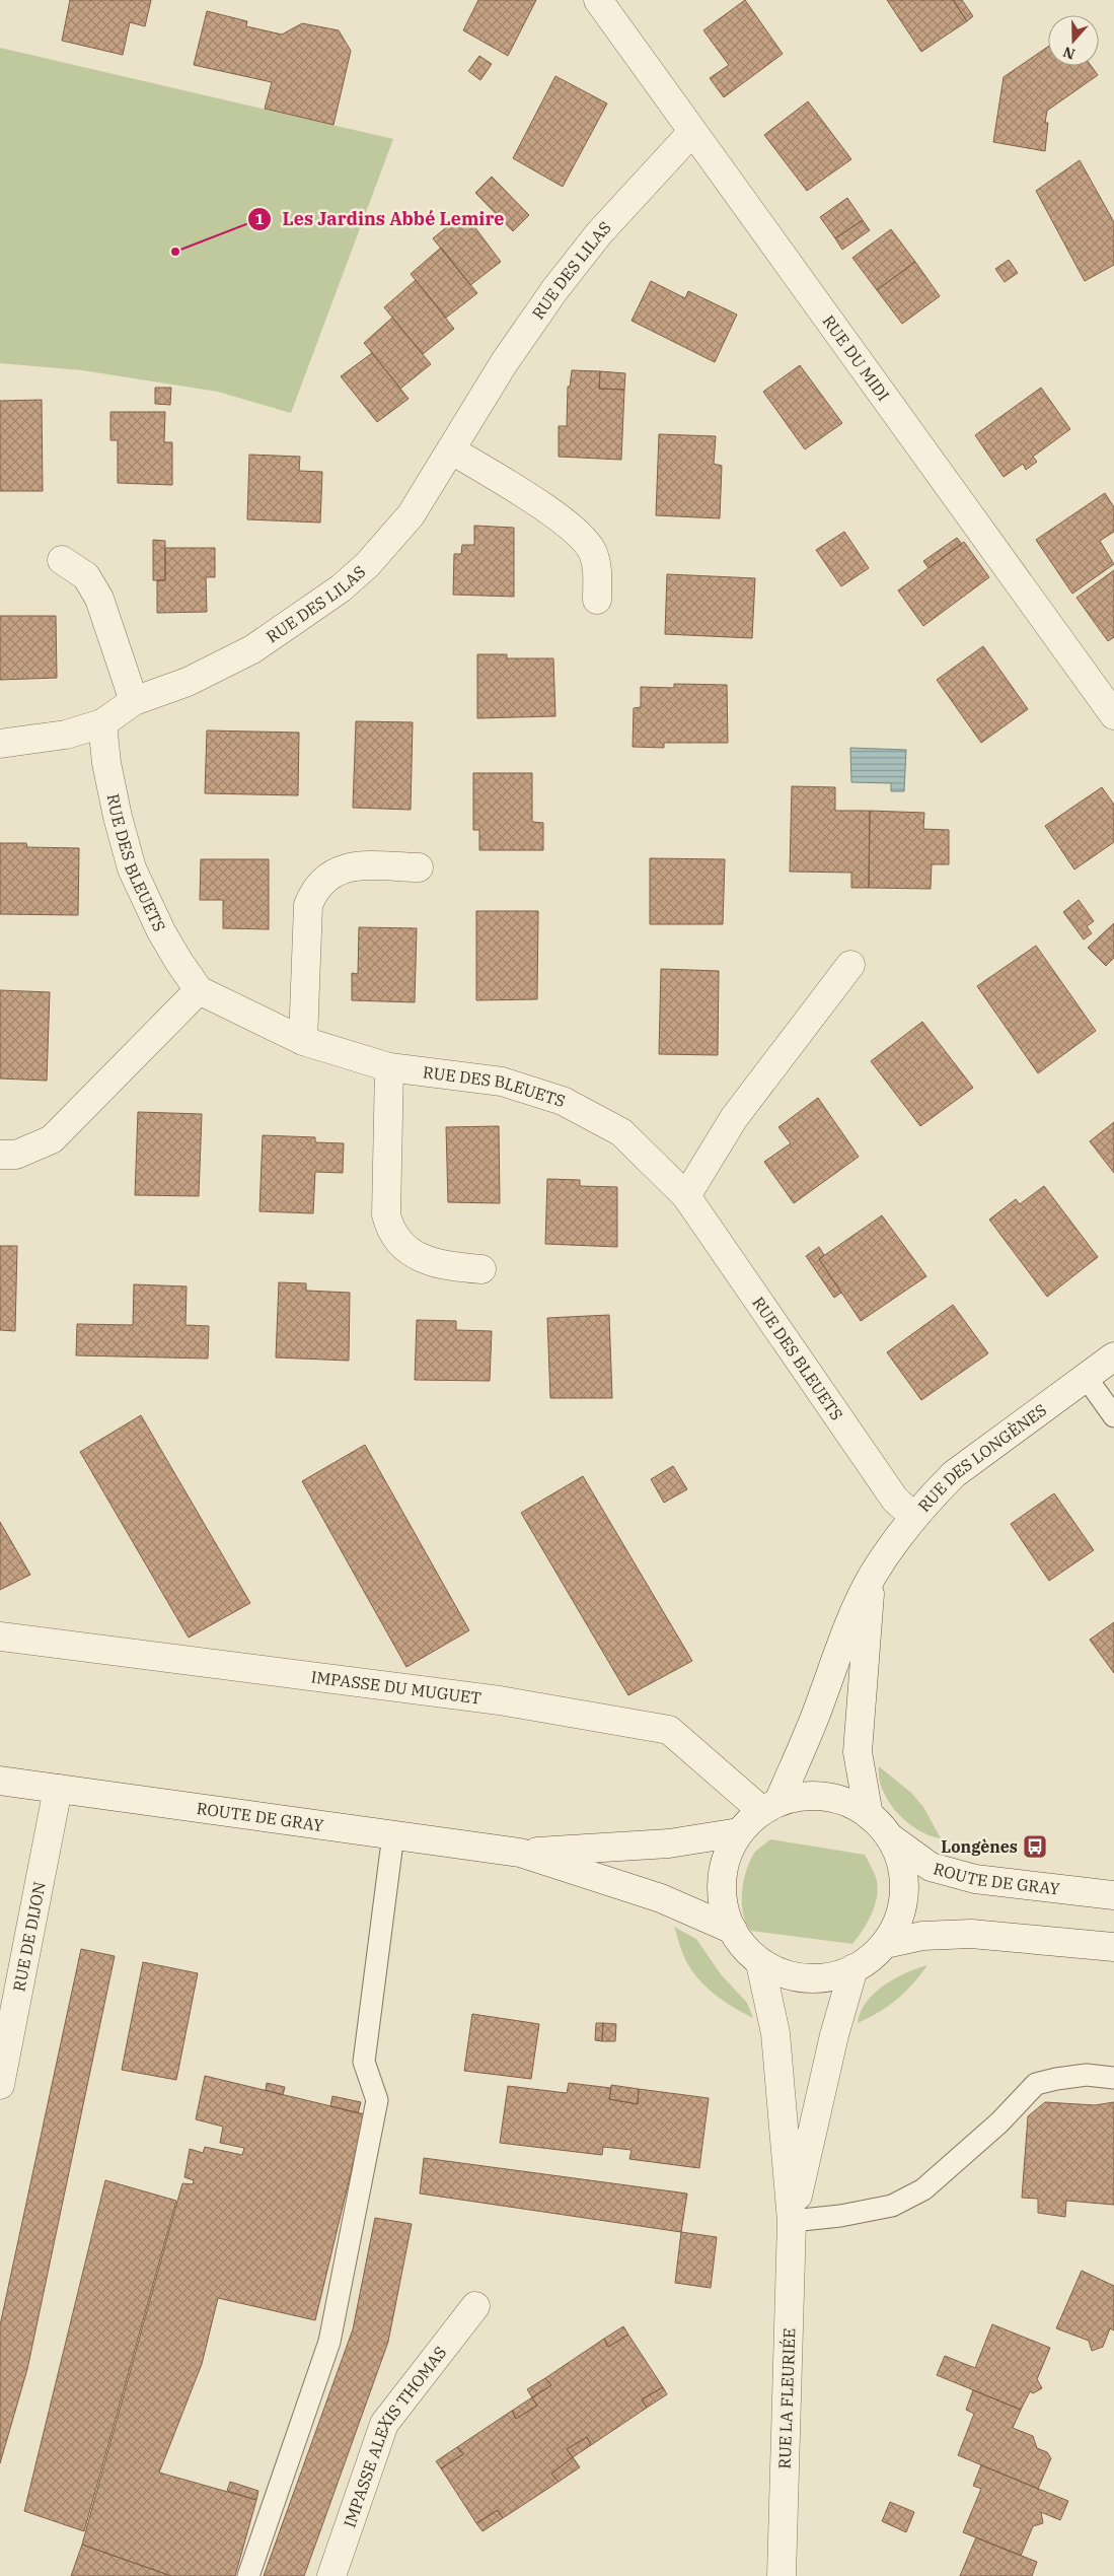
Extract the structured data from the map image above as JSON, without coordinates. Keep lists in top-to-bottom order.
{
  "streets": {
    "street": [
      "RUE DES LILAS",
      "RUE DU MIDI",
      "RUE DES BLEUETS",
      "RUE DES LONGÈNES",
      "IMPASSE DU MUGUET",
      "ROUTE DE GRAY",
      "RUE DE DIJON",
      "RUE LA FLEURIÉE",
      "IMPASSE ALEXIS THOMAS"
    ]
  },
  "crossings": [
    ["RUE DES LILAS", "RUE DU MIDI"],
    ["RUE DES LILAS", "RUE DES BLEUETS"],
    ["RUE DES BLEUETS", "RUE DES LONGÈNES"],
    ["RUE DES LONGÈNES", "IMPASSE DU MUGUET"],
    ["ROUTE DE GRAY", "RUE DE DIJON"]
  ],
  "places": {
    "other": ["Les Jardins Abbé Lemire"],
    "bus stop": ["Longènes"]
  },
  "north": "bottom"
}
